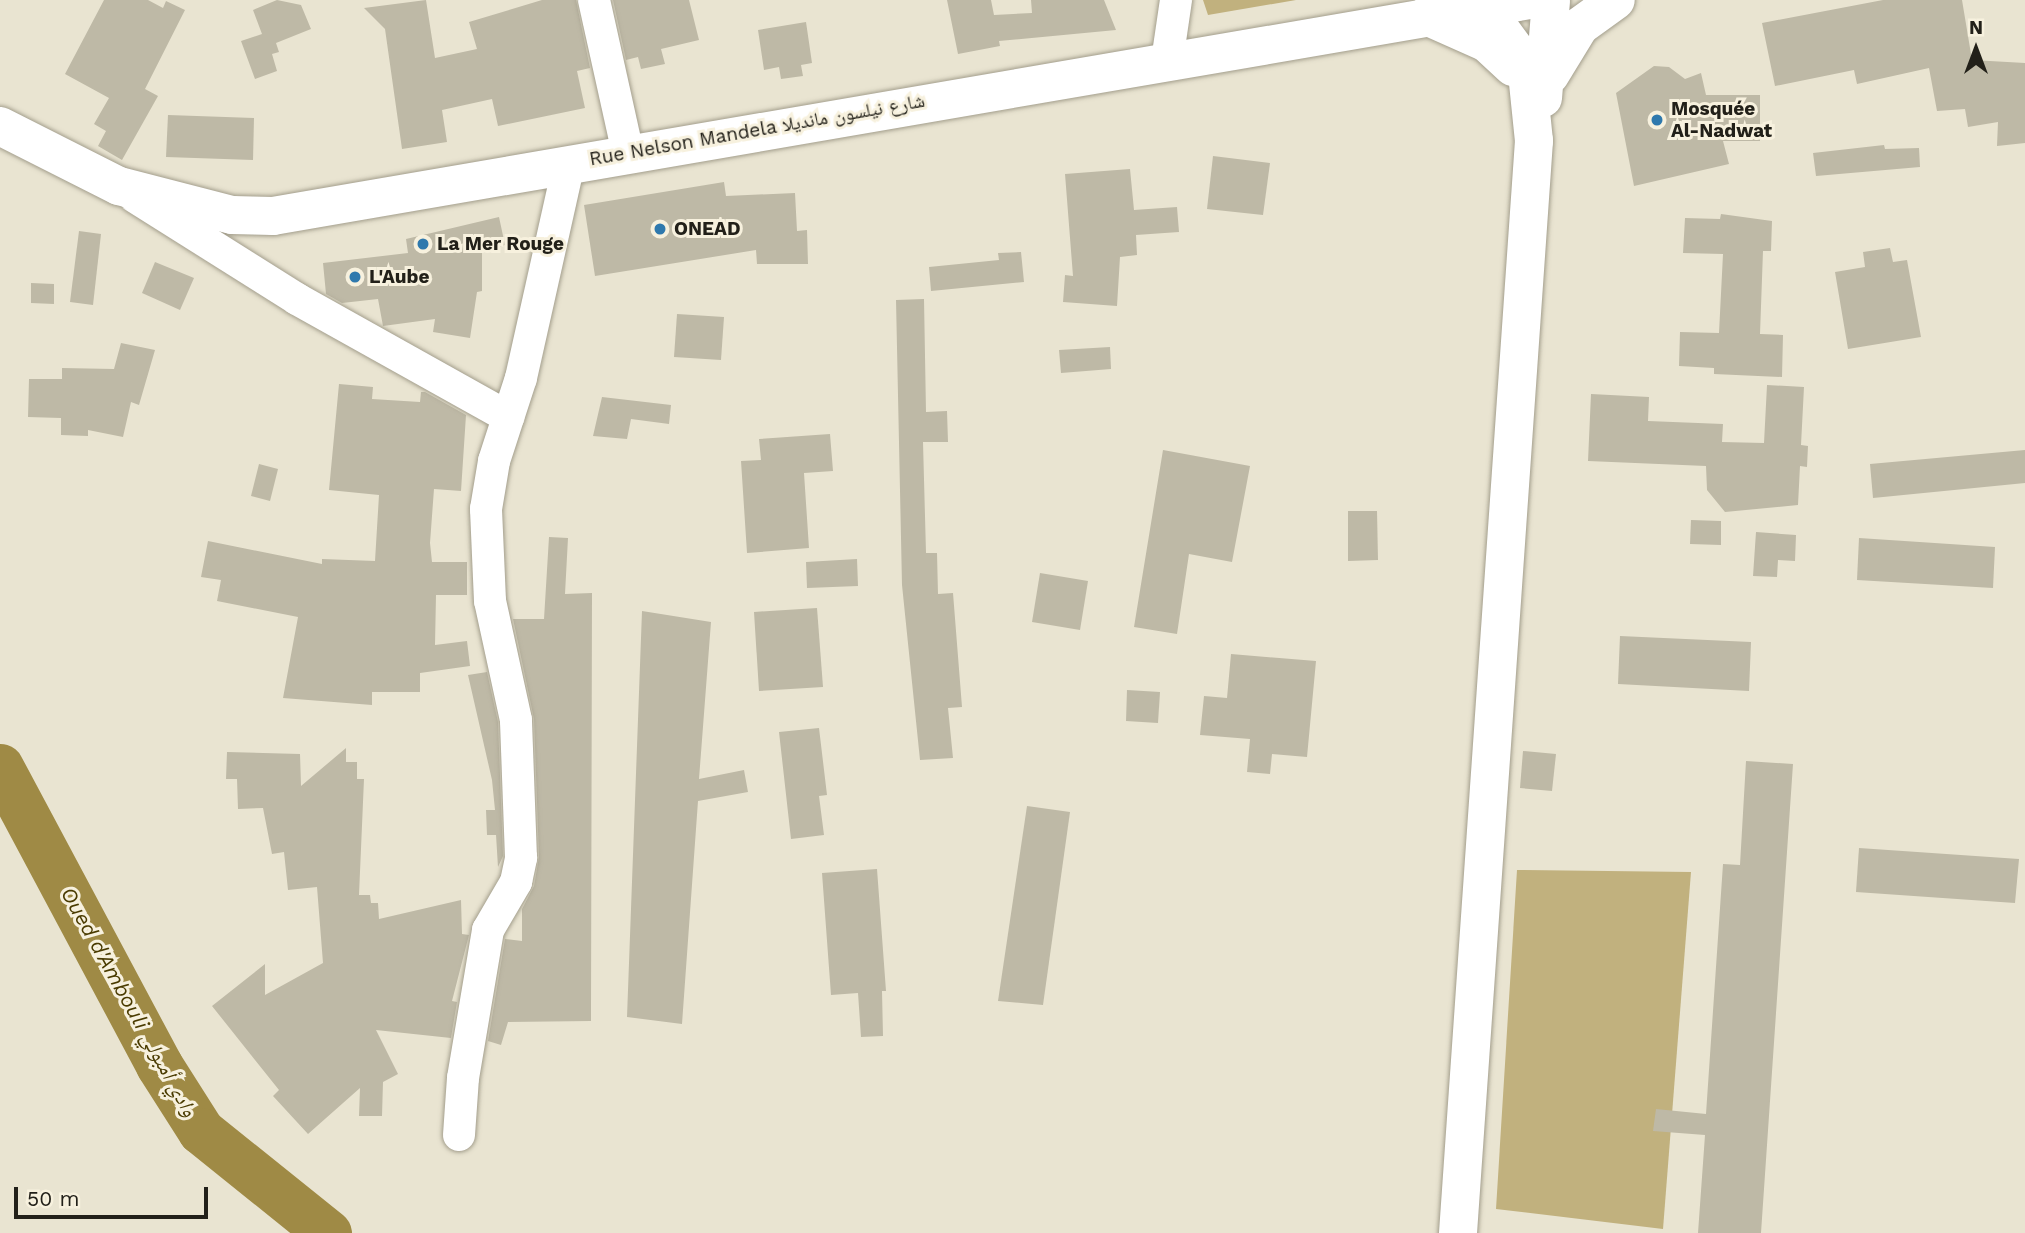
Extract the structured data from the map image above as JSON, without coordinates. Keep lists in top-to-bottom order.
{
  "streets": {
    "main road": ["Rue Nelson Mandela شارع نيلسون مانديلا"]
  },
  "water": ["Oued d'Ambouli وادي أمبولي"],
  "places": [
    "Mosquée Al-Nadwat",
    "ONEAD",
    "La Mer Rouge",
    "L'Aube"
  ],
  "scale_bar": "50 m",
  "north": "top"
}
